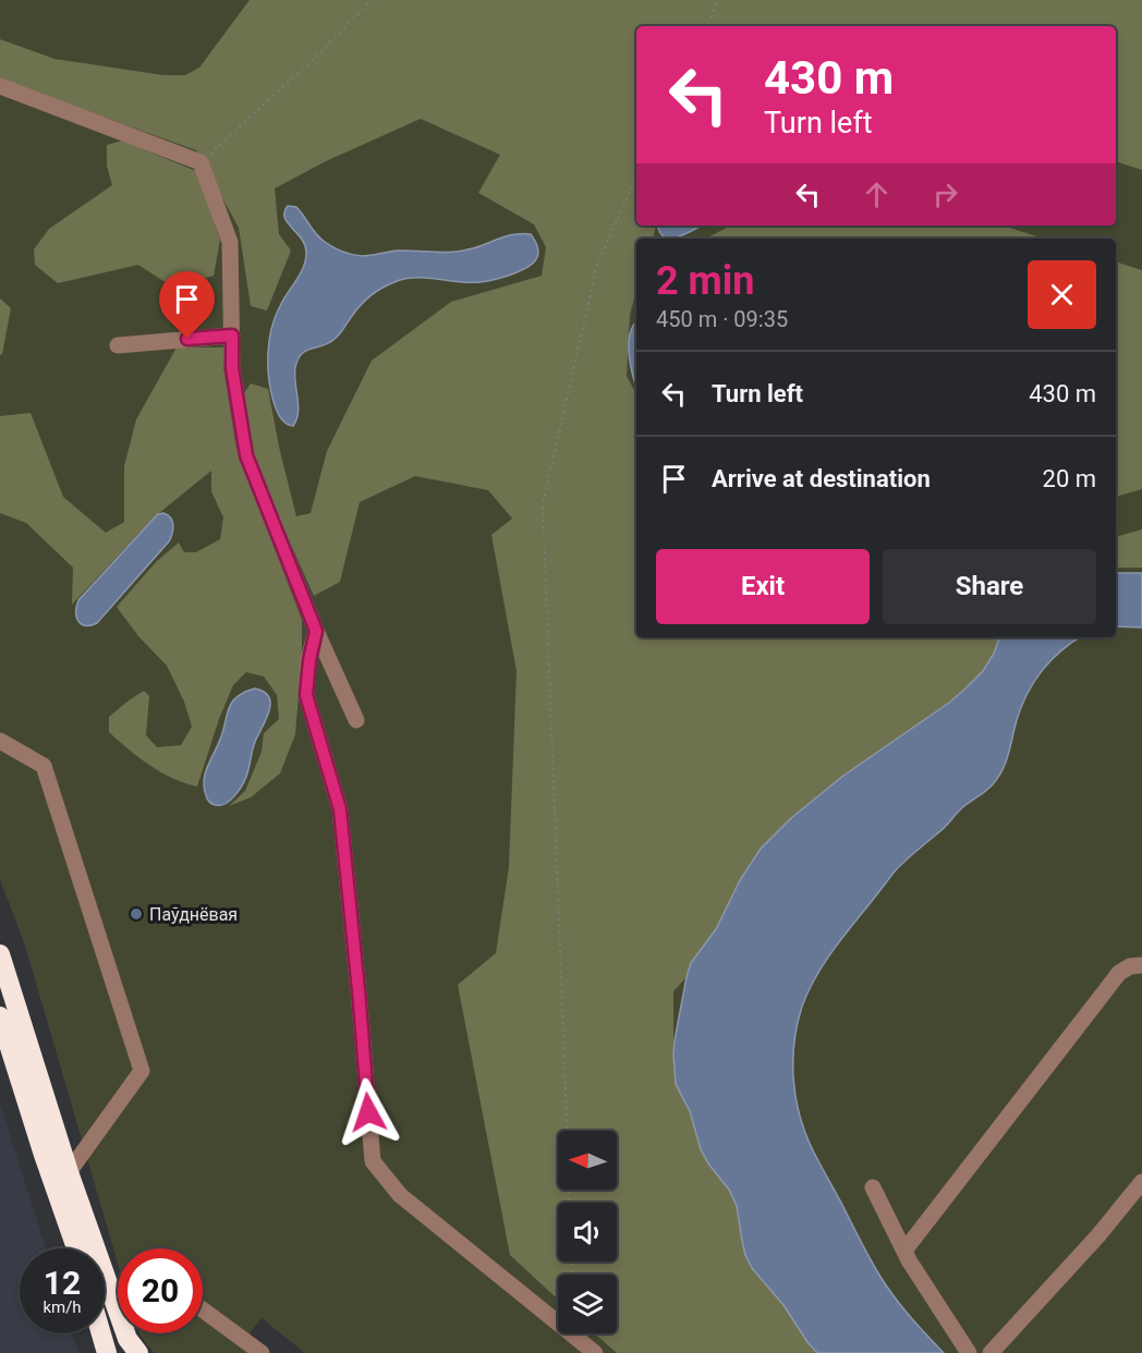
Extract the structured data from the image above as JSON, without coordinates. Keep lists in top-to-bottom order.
{
  "places": ["Паўднёвая"],
  "north": "left",
  "page": {
    "turn": ["430 m", "Turn left"],
    "heading": ["2 min", "450 m · 09:35"],
    "list": [
      {
        "name": "Turn left",
        "value": "430 m"
      },
      {
        "name": "Arrive at destination",
        "value": "20 m"
      }
    ],
    "buttons": ["Exit", "Share"],
    "speed": "12 km/h",
    "limit": "20"
  }
}
